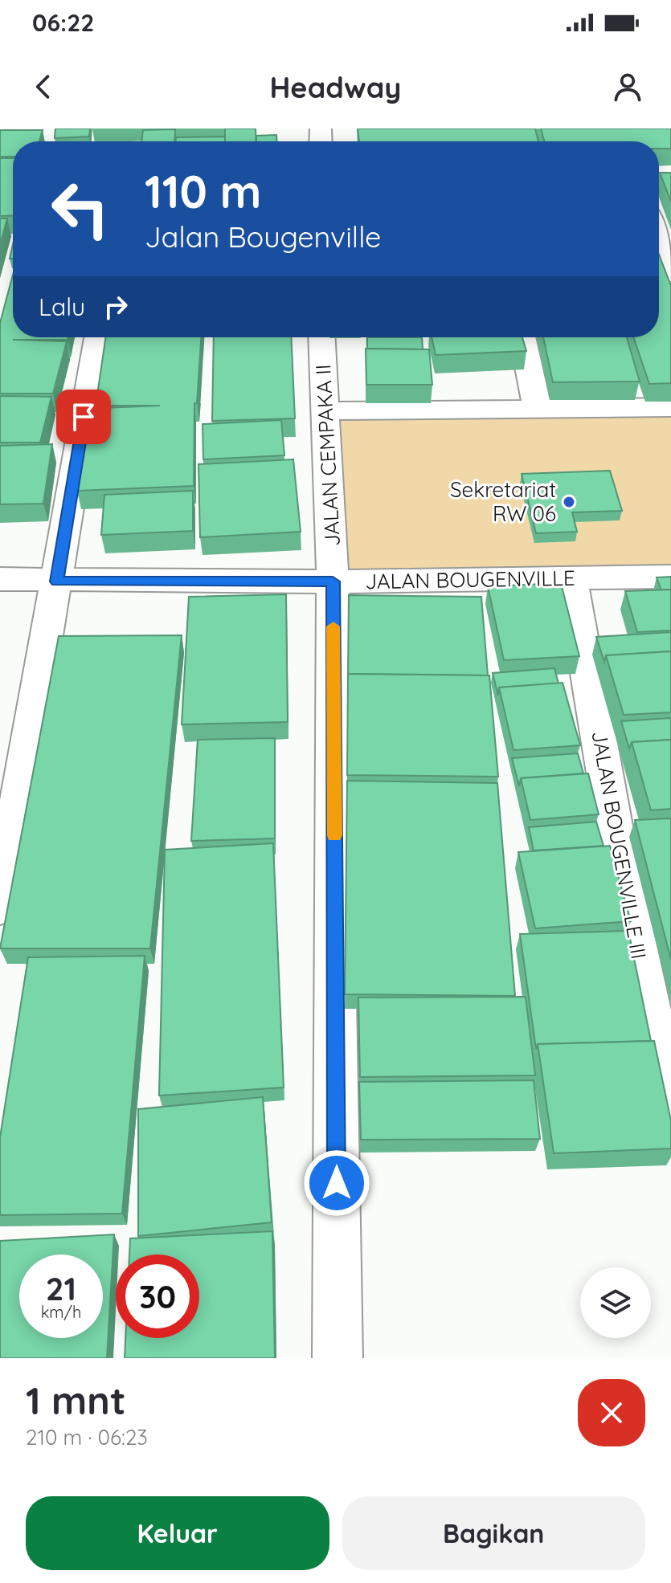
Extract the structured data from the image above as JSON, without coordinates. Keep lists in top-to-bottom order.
{
  "streets": {
    "street": ["JALAN CEMPAKA II", "JALAN BOUGENVILLE", "JALAN BOUGENVILLE III"]
  },
  "crossings": [
    ["JALAN CEMPAKA II", "JALAN BOUGENVILLE"],
    ["JALAN BOUGENVILLE", "JALAN BOUGENVILLE III"]
  ],
  "places": ["Sekretariat RW 06"],
  "page": {
    "status": "06:22",
    "header": "Headway",
    "turn": ["110 m", "Jalan Bougenville"],
    "then": "Lalu",
    "speed": "21 km/h",
    "limit": "30",
    "heading": ["1 mnt", "210 m · 06:23"],
    "buttons": ["Keluar", "Bagikan"]
  }
}
